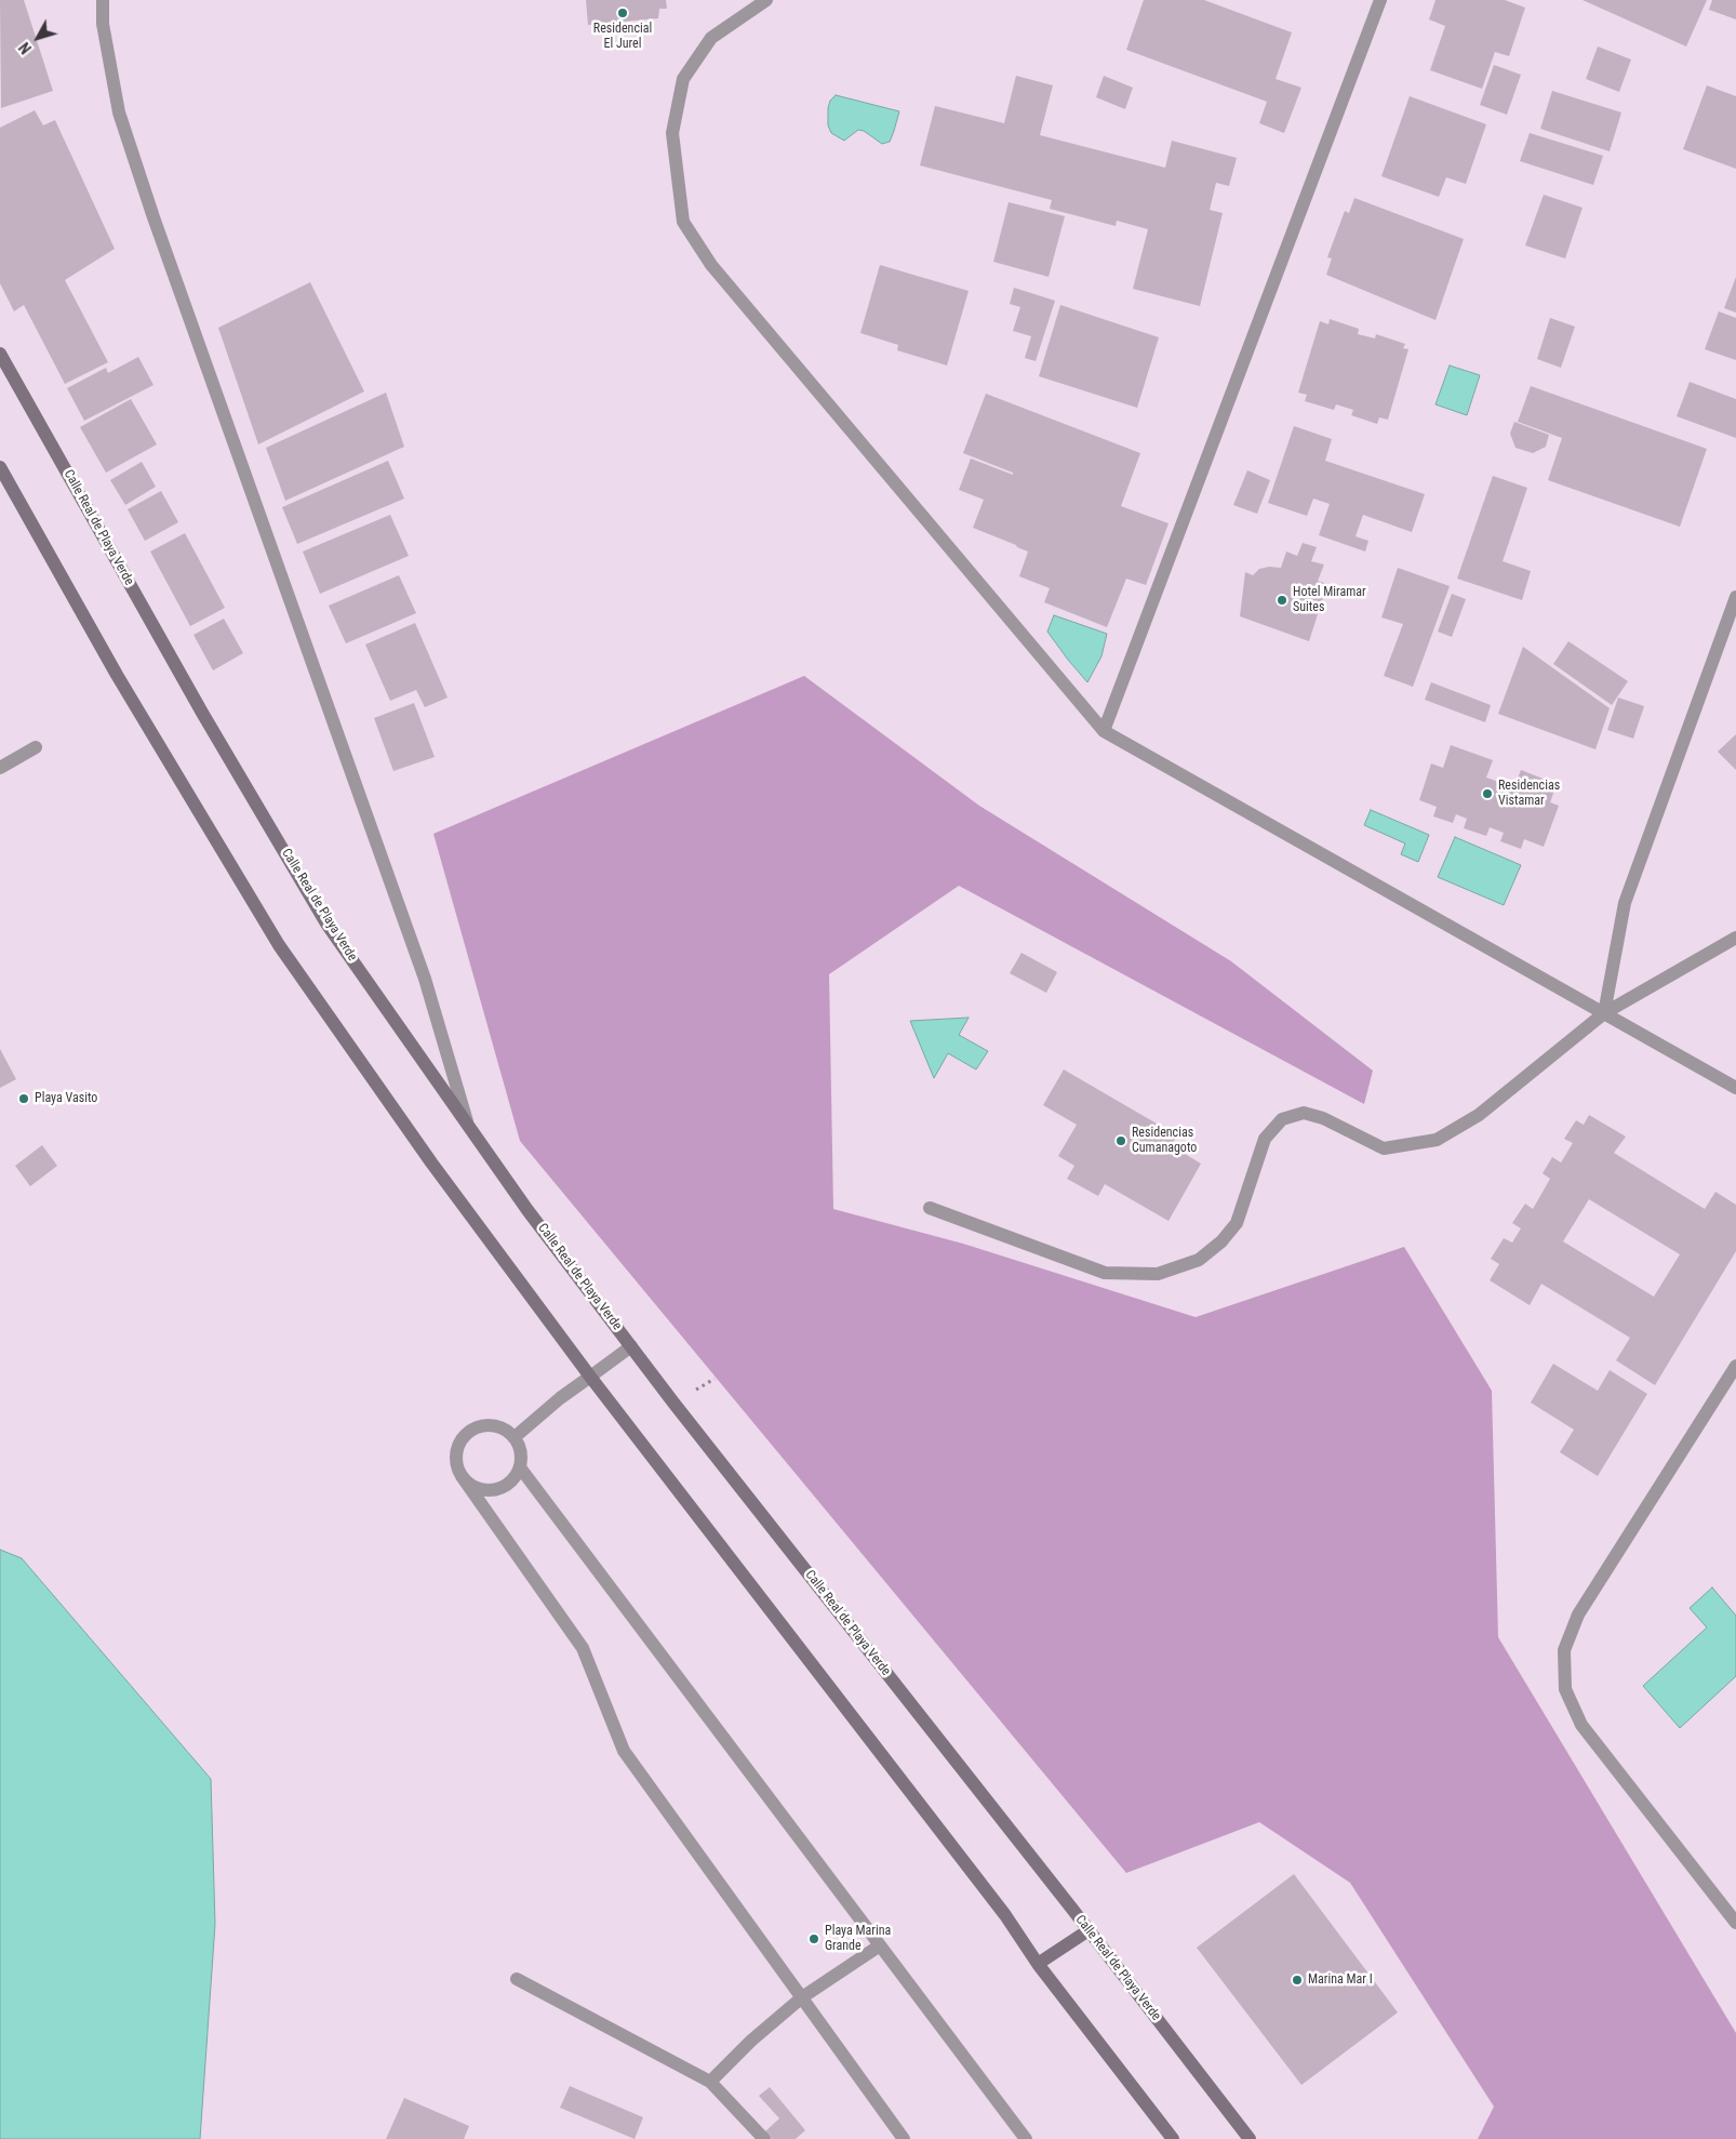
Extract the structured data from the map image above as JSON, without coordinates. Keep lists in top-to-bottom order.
{
  "streets": {
    "street": ["Calle Real de Playa Verde"]
  },
  "places": [
    "Residencial El Jurel",
    "Hotel Miramar Suites",
    "Residencias Vistamar",
    "Playa Vasito",
    "Residencias Cumanagoto",
    "Playa Marina Grande",
    "Marina Mar I"
  ],
  "north": "bottom left"
}
